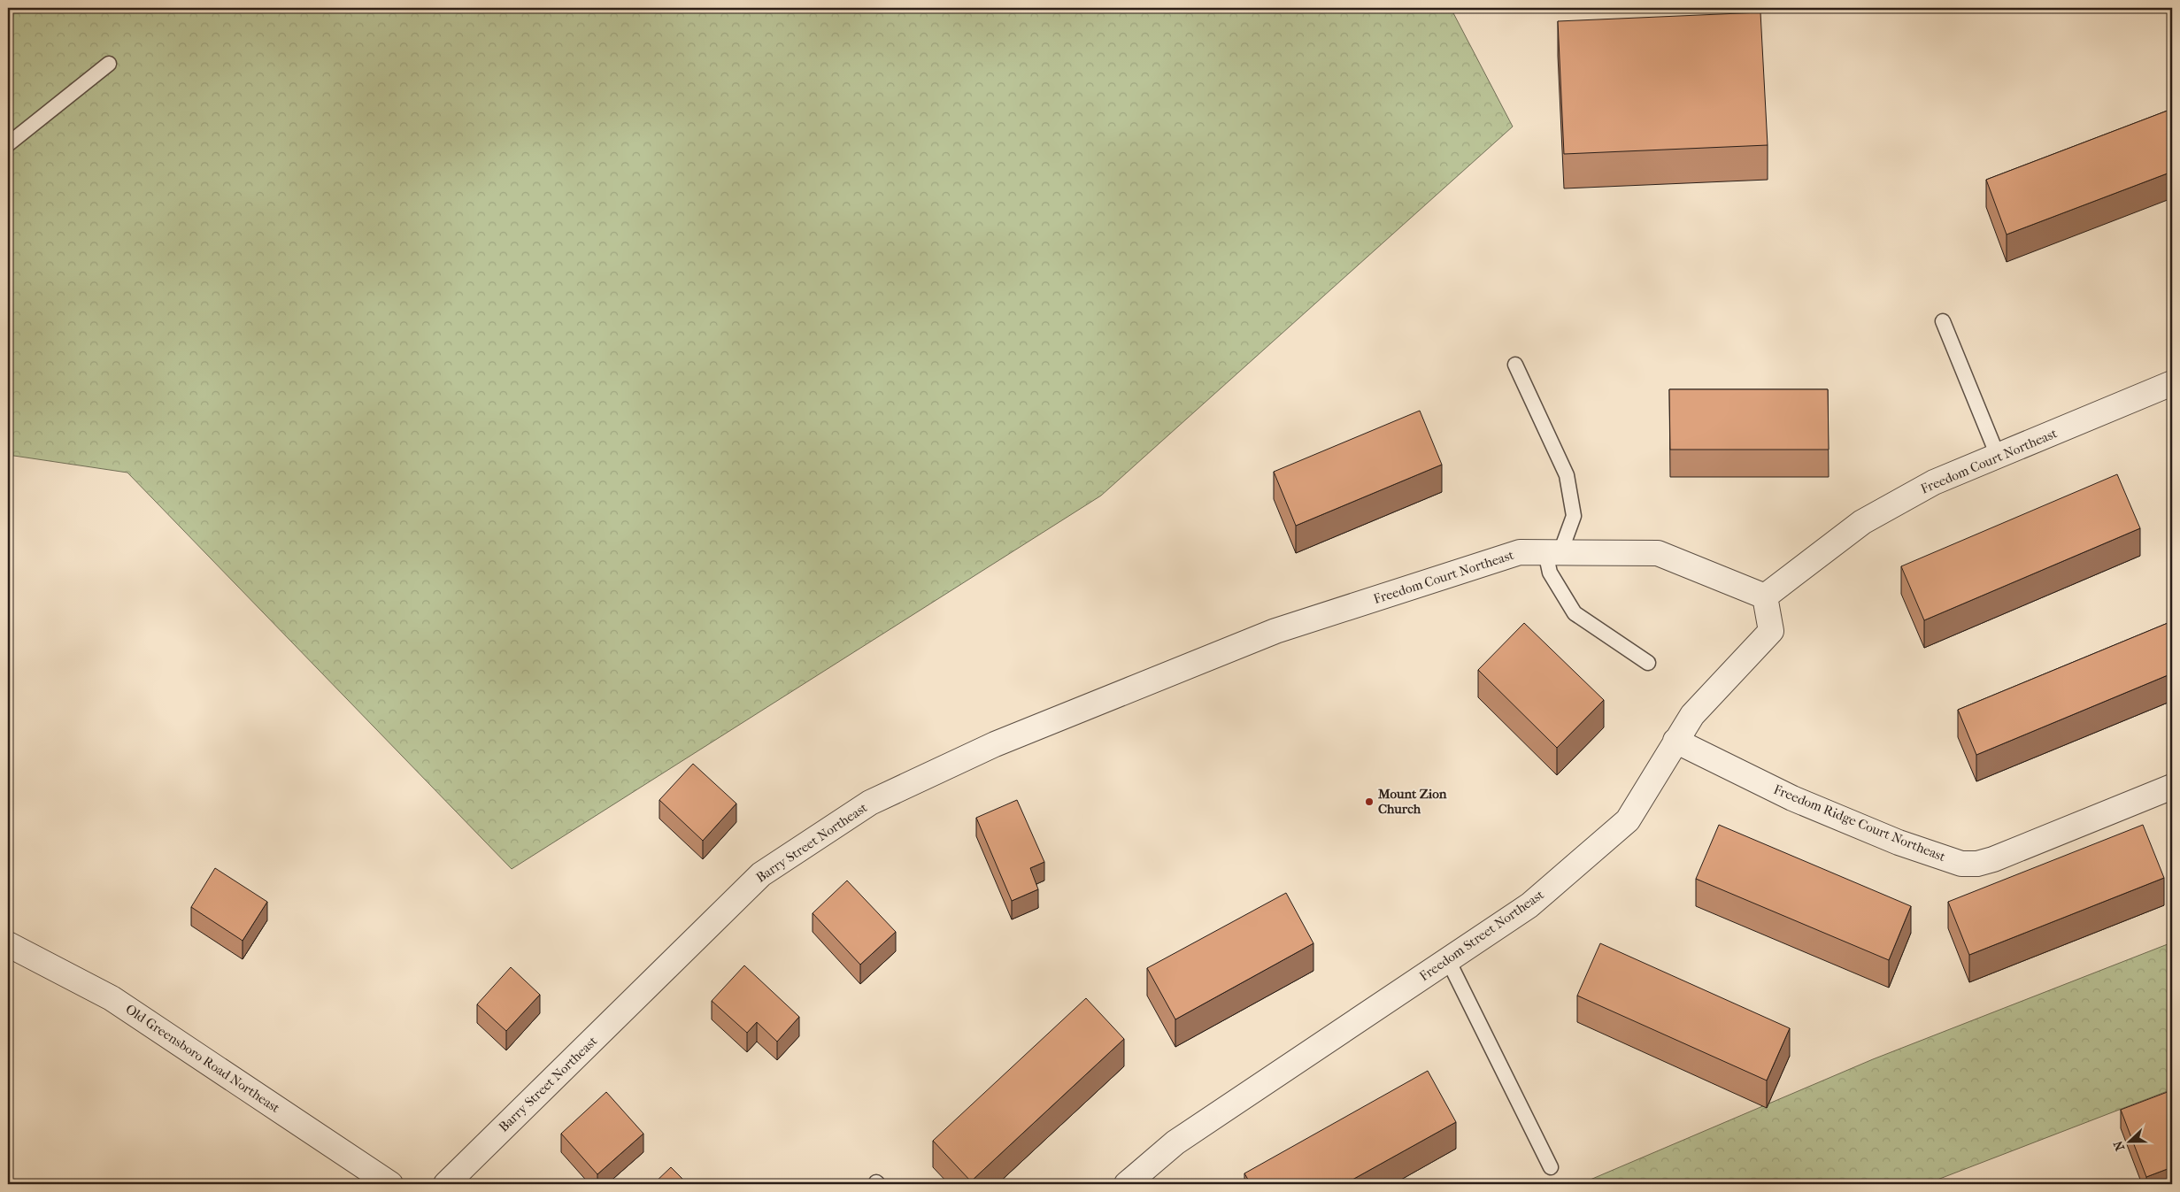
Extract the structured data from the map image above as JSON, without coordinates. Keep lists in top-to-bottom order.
{
  "streets": {
    "street": [
      "Freedom Court Northeast",
      "Freedom Ridge Court Northeast",
      "Barry Street Northeast",
      "Freedom Street Northeast",
      "Old Greensboro Road Northeast"
    ]
  },
  "crossings": [
    ["Freedom Court Northeast", "Barry Street Northeast"],
    ["Freedom Court Northeast", "Freedom Street Northeast"],
    ["Freedom Ridge Court Northeast", "Freedom Street Northeast"]
  ],
  "places": ["Mount Zion Church"],
  "north": "left"
}
